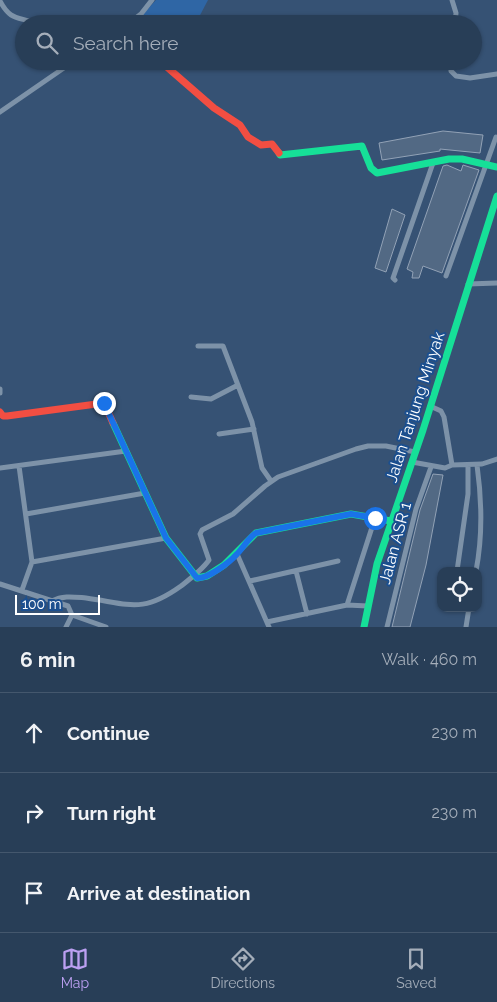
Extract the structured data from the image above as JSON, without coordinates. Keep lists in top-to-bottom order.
{
  "streets": {
    "street": ["Jalan Tanjung Minyak", "Jalan ASR 1"]
  },
  "scale_bar": "100 m",
  "page": {
    "search": "Search here",
    "scale": "100 m",
    "heading": ["6 min", "Walk · 460 m"],
    "list": [
      ["Continue", "230 m"],
      ["Turn right", "230 m"],
      "Arrive at destination"
    ],
    "nav": ["Map", "Directions", "Saved"]
  }
}
